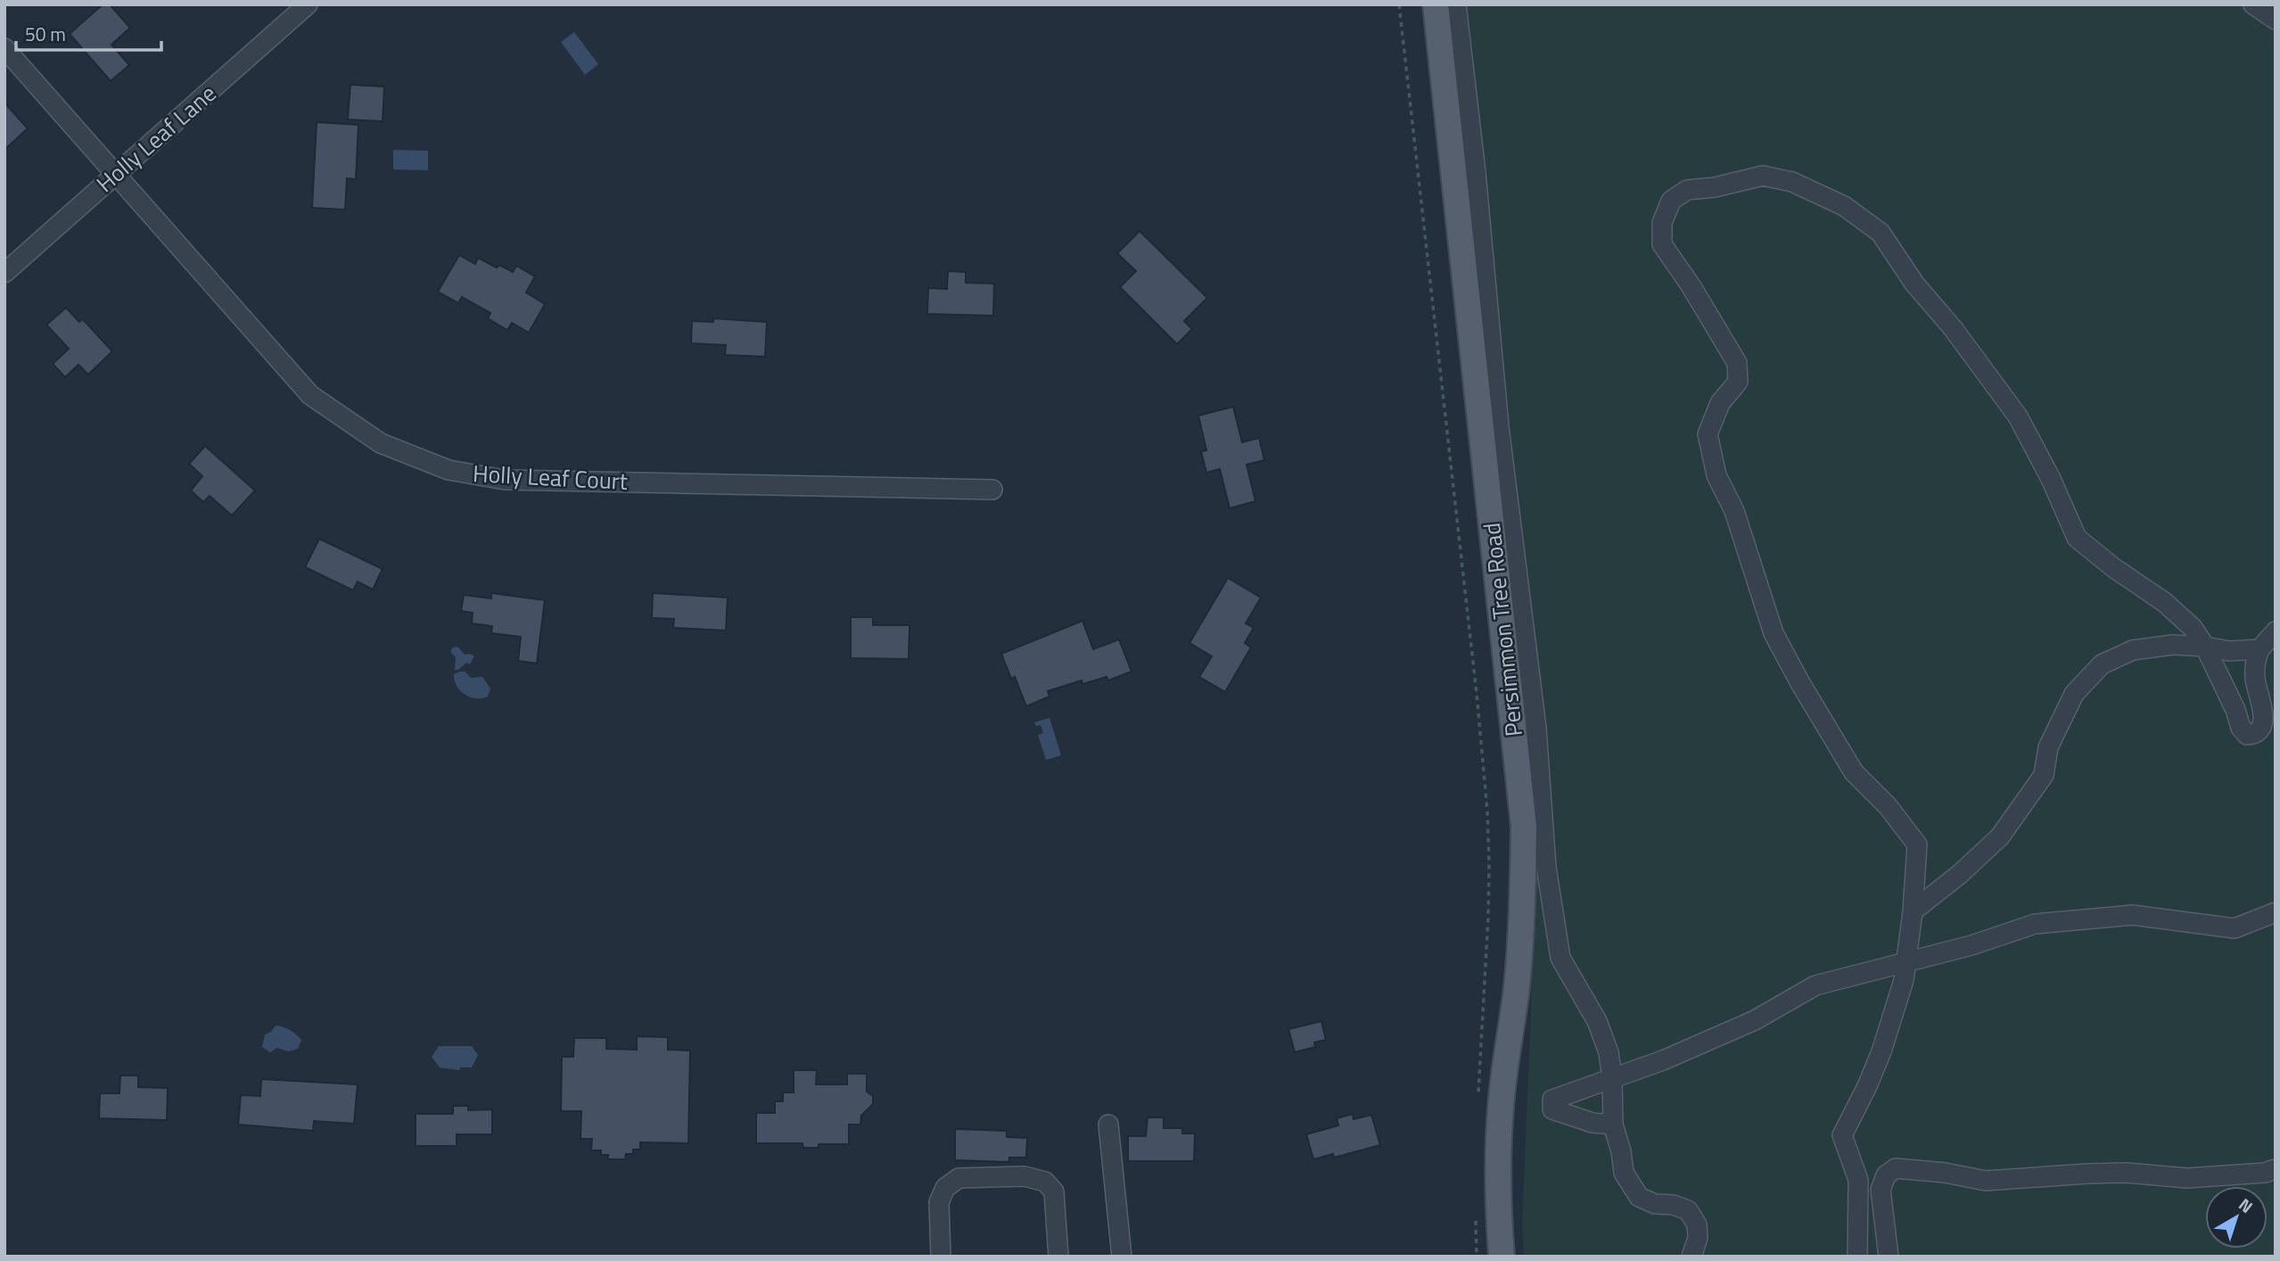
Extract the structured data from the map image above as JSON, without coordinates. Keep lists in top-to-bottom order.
{
  "streets": {
    "main road": ["Persimmon Tree Road"],
    "street": ["Holly Leaf Lane", "Holly Leaf Court"]
  },
  "crossings": [
    ["Holly Leaf Lane", "Holly Leaf Court"]
  ],
  "scale_bar": "50 m",
  "north": "top right"
}
